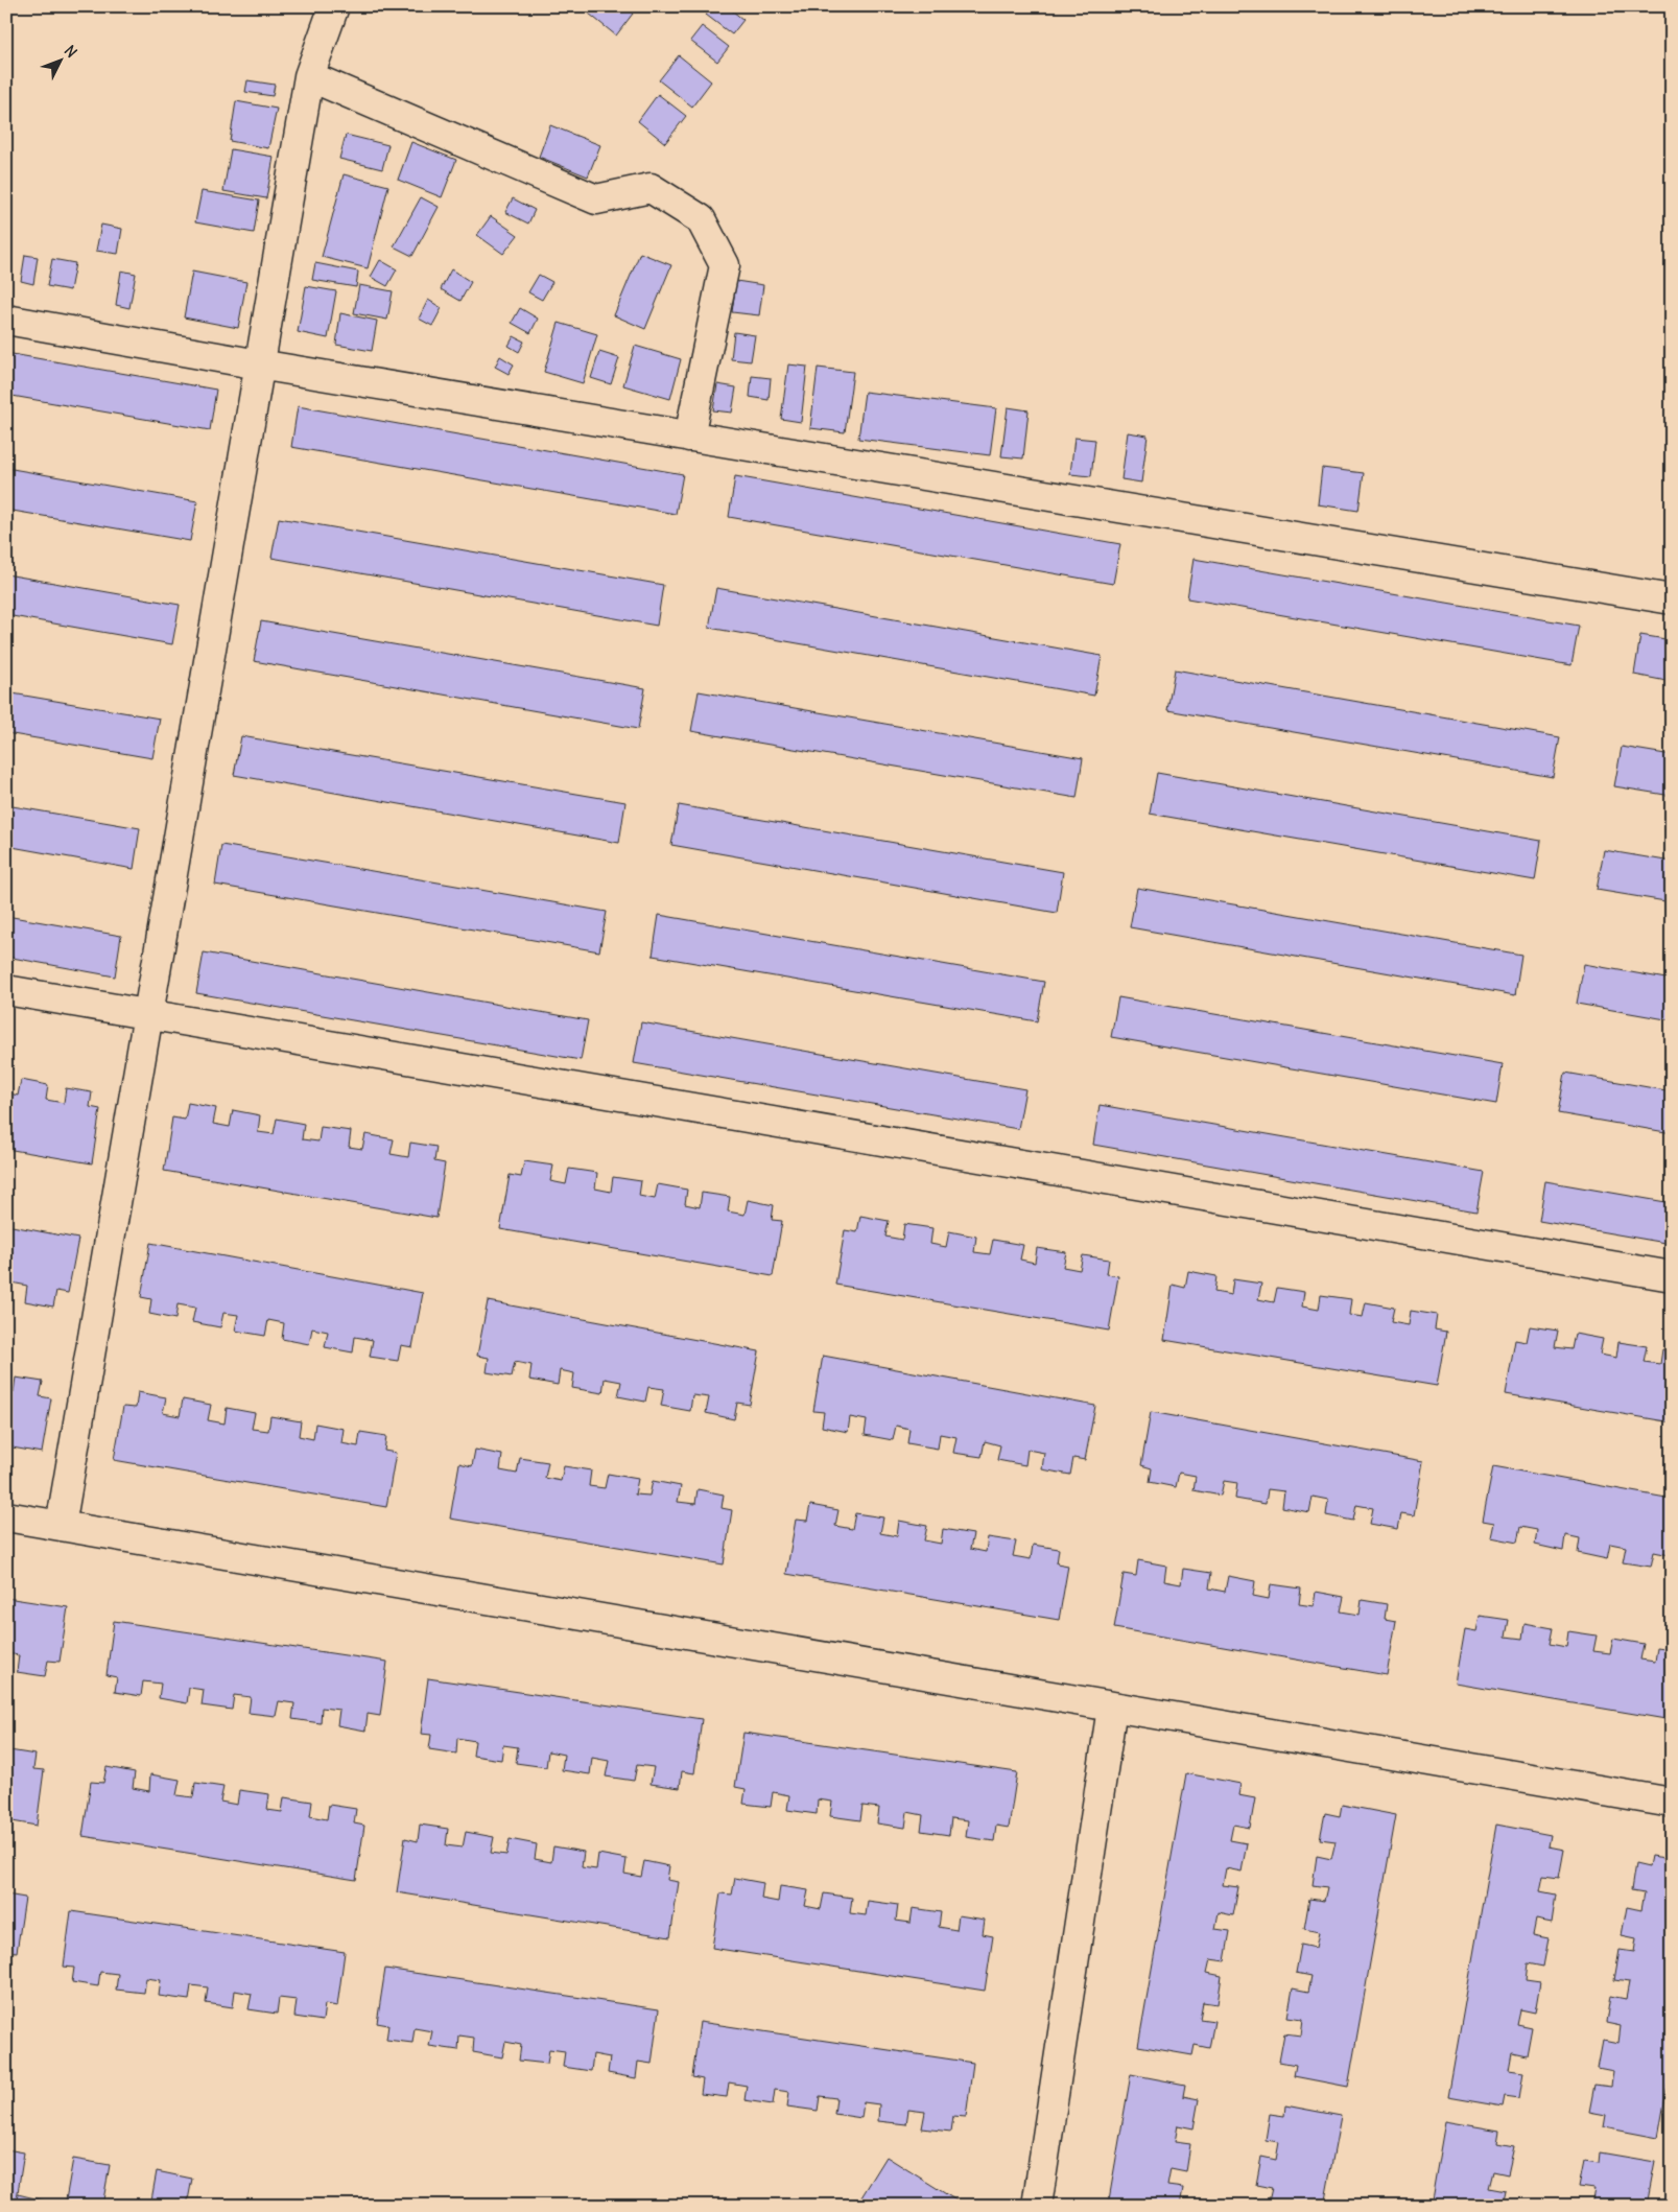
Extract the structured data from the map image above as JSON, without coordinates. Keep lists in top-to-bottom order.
{
  "north": "top right"
}
